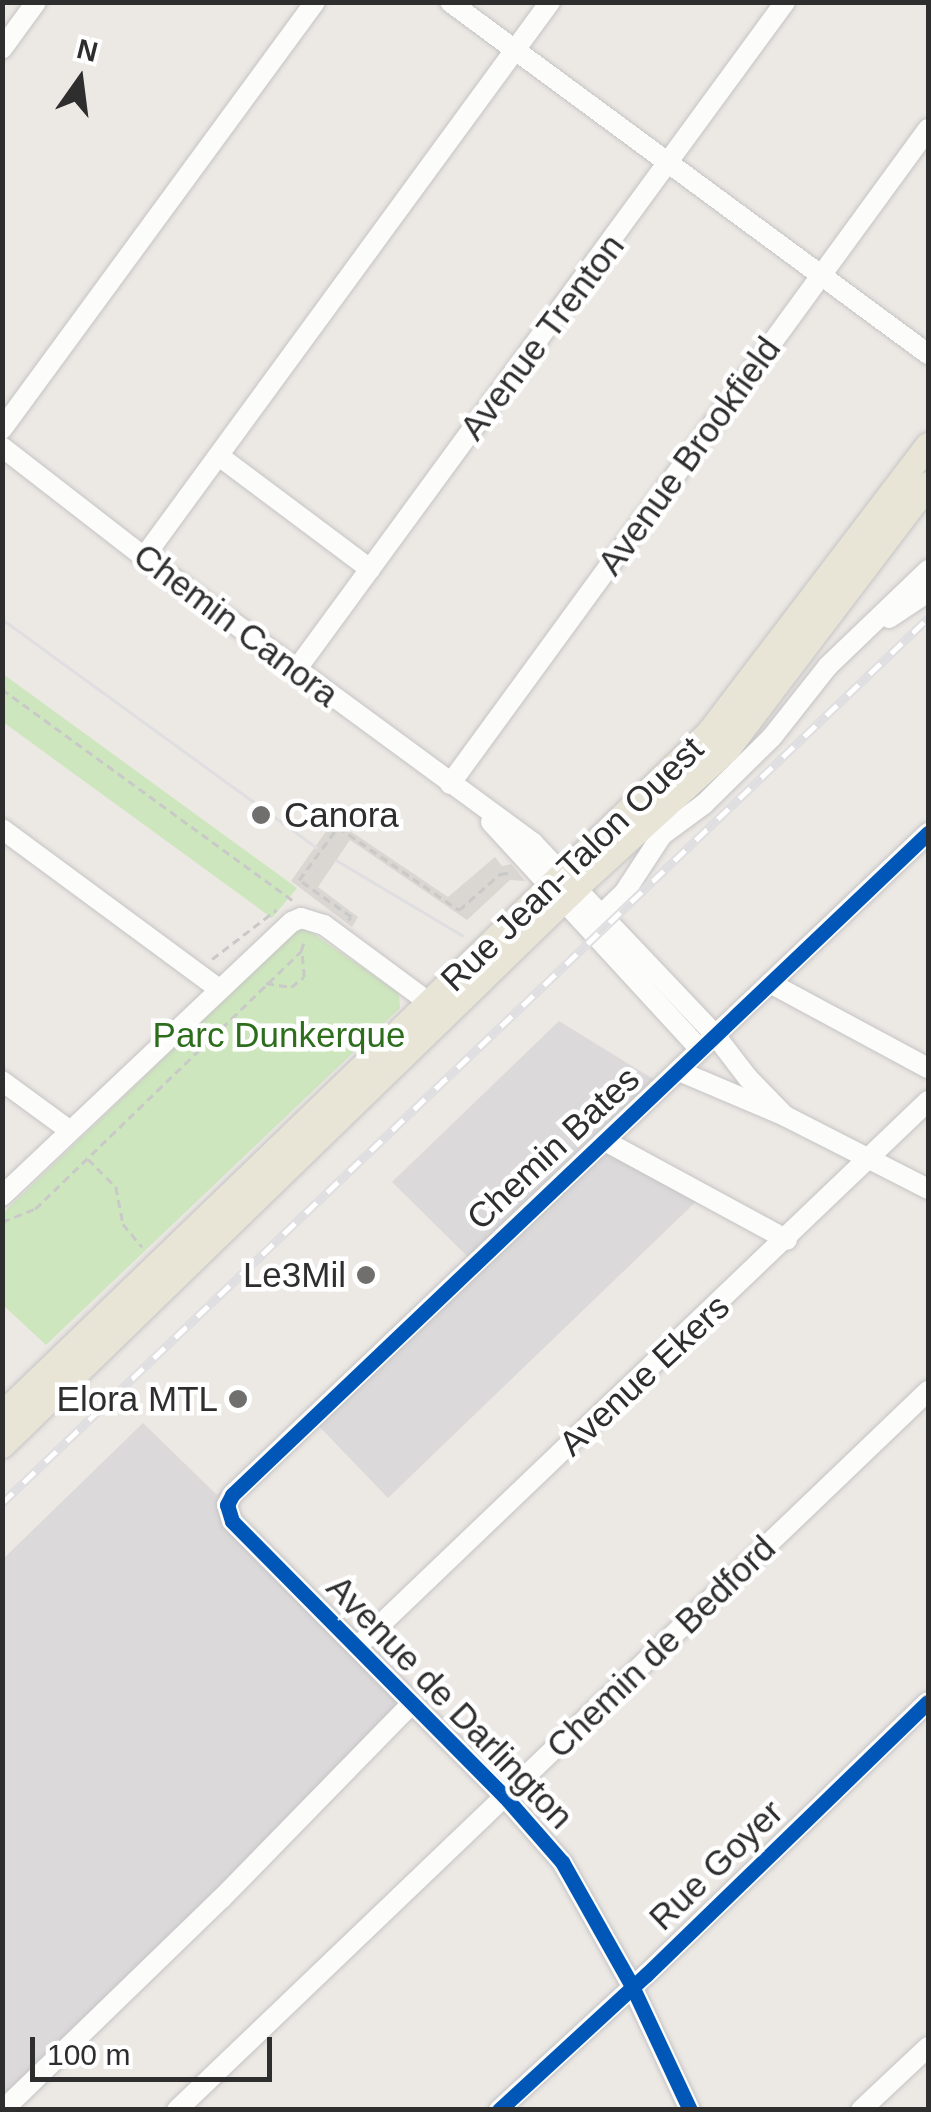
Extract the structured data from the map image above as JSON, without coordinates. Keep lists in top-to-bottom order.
{
  "streets": {
    "main road": ["Rue Jean-Talon Ouest"],
    "street": [
      "Avenue Trenton",
      "Avenue Brookfield",
      "Chemin Canora",
      "Chemin Bates",
      "Avenue Ekers",
      "Chemin de Bedford",
      "Avenue de Darlington",
      "Rue Goyer"
    ]
  },
  "crossings": [
    ["Avenue Trenton", "Chemin Canora"],
    ["Avenue Brookfield", "Chemin Canora"],
    ["Chemin Canora", "Rue Jean-Talon Ouest"],
    ["Chemin Bates", "Avenue de Darlington"],
    ["Avenue Ekers", "Avenue de Darlington"],
    ["Chemin de Bedford", "Avenue de Darlington"],
    ["Avenue de Darlington", "Rue Goyer"]
  ],
  "parks": ["Parc Dunkerque"],
  "places": ["Canora", "Le3Mil", "Elora MTL"],
  "scale_bar": "100 m",
  "north": "top"
}
